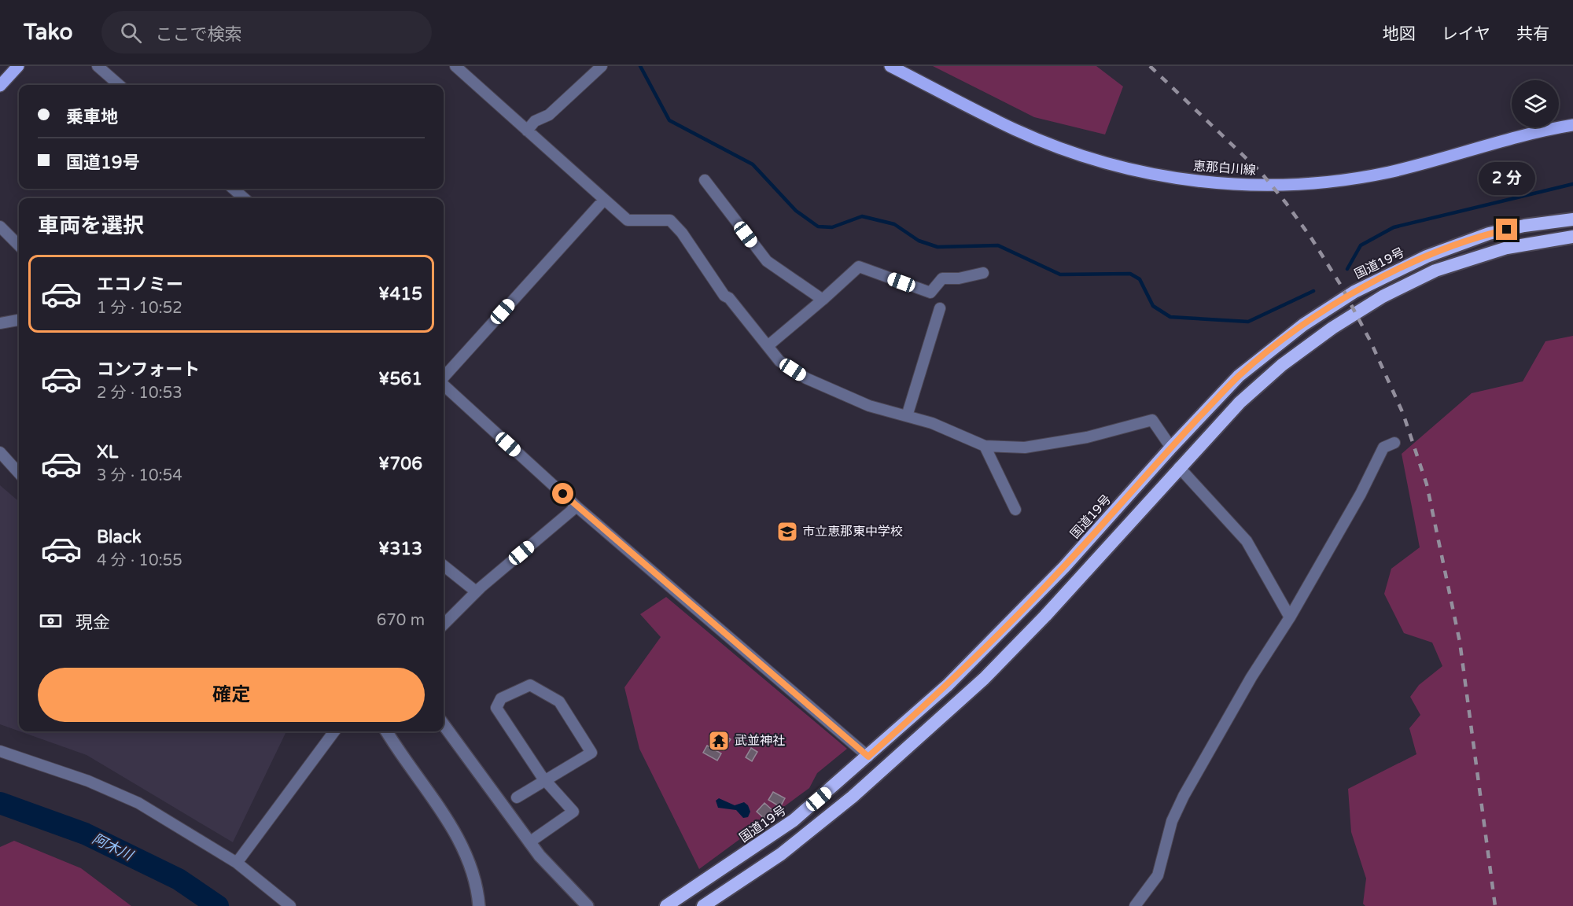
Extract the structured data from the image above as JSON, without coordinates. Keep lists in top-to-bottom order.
{
  "streets": {
    "highway": ["国道19号"],
    "main road": ["恵那白川線"]
  },
  "water": ["阿木川"],
  "places": {
    "school or university": ["市立恵那東中学校"],
    "temple": ["武並神社"]
  },
  "page": {
    "header": "Tako",
    "search": "ここで検索",
    "nav": ["地図", "レイヤ", "共有"],
    "banner": ["乗車地", "国道19号"],
    "bubble": "2 分",
    "heading": "車両を選択",
    "list": [
      {
        "name": "エコノミー",
        "note": "1 分 · 10:52",
        "value": "¥415"
      },
      {
        "name": "コンフォート",
        "note": "2 分 · 10:53",
        "value": "¥561"
      },
      {
        "name": "XL",
        "note": "3 分 · 10:54",
        "value": "¥706"
      },
      {
        "name": "Black",
        "note": "4 分 · 10:55",
        "value": "¥313"
      }
    ],
    "pay": ["現金", "670 m"],
    "buttons": "確定"
  }
}
